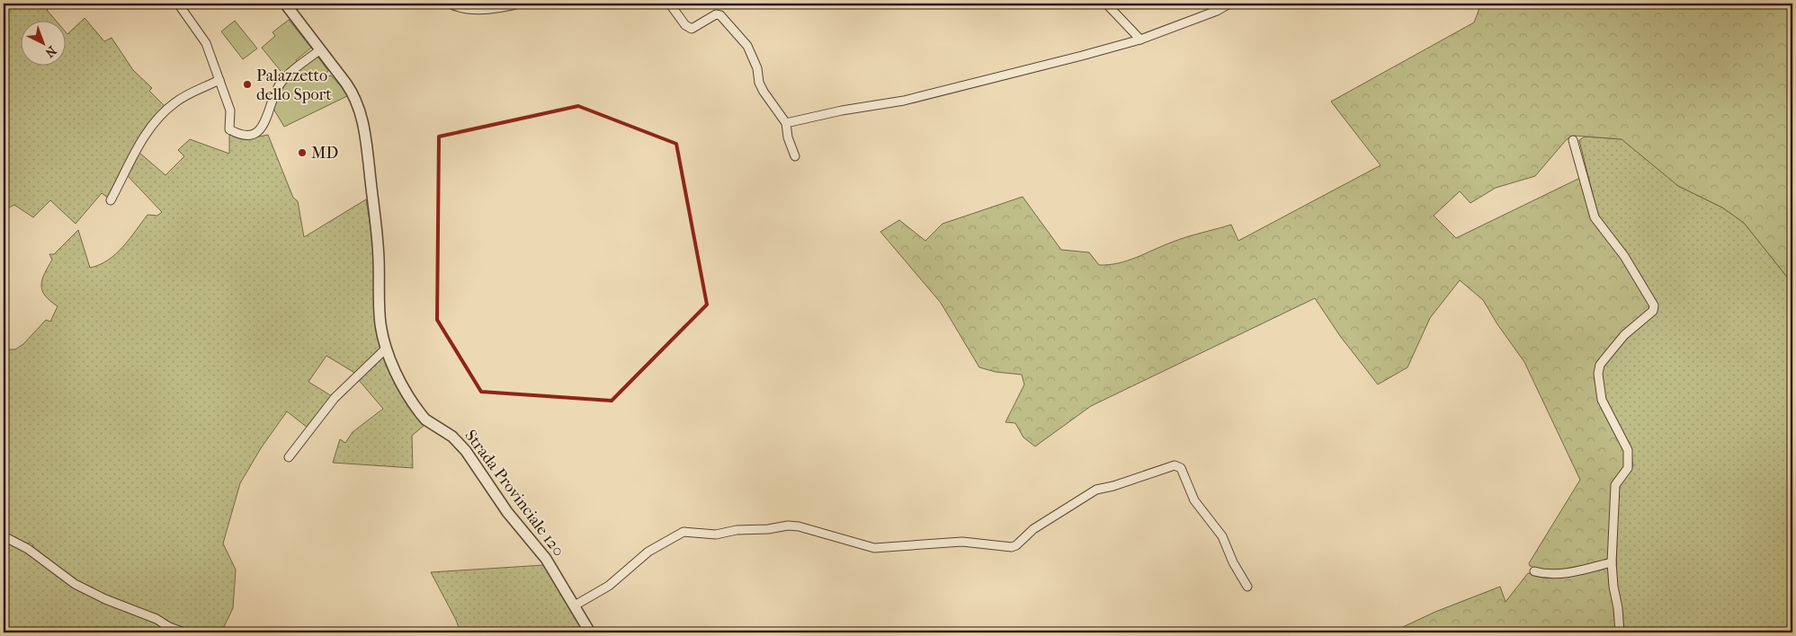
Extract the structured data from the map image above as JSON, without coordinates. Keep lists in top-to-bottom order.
{
  "streets": {
    "street": ["Strada Provinciale 120"]
  },
  "places": ["Palazzetto dello Sport", "MD"],
  "north": "bottom right"
}
